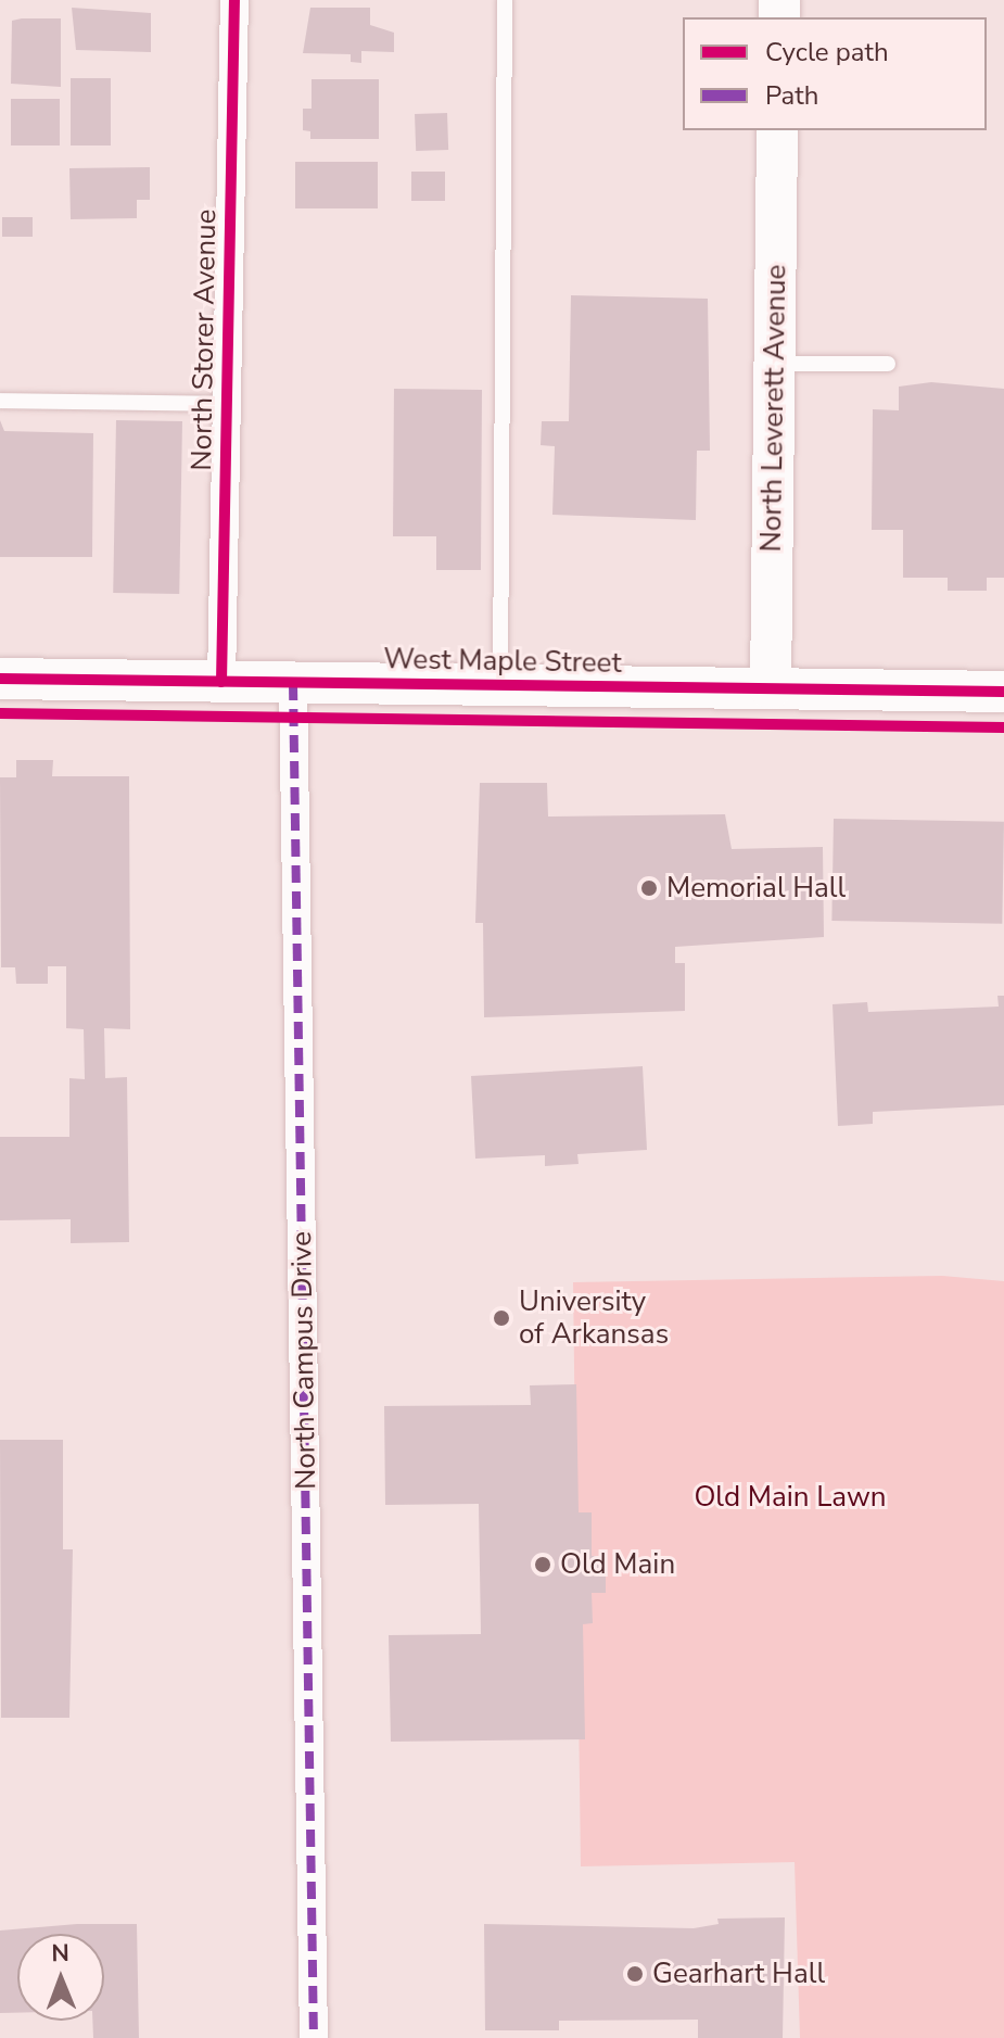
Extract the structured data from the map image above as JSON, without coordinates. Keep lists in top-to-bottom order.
{
  "streets": {
    "street": [
      "North Storer Avenue",
      "North Leverett Avenue",
      "West Maple Street",
      "North Campus Drive"
    ]
  },
  "crossings": [
    ["North Storer Avenue", "West Maple Street"],
    ["North Leverett Avenue", "West Maple Street"],
    ["West Maple Street", "North Campus Drive"]
  ],
  "parks": ["Old Main Lawn"],
  "places": [
    "Memorial Hall",
    "University of Arkansas",
    "Old Main",
    "Gearhart Hall"
  ],
  "legend": ["Cycle path", "Path"],
  "north": "top"
}
